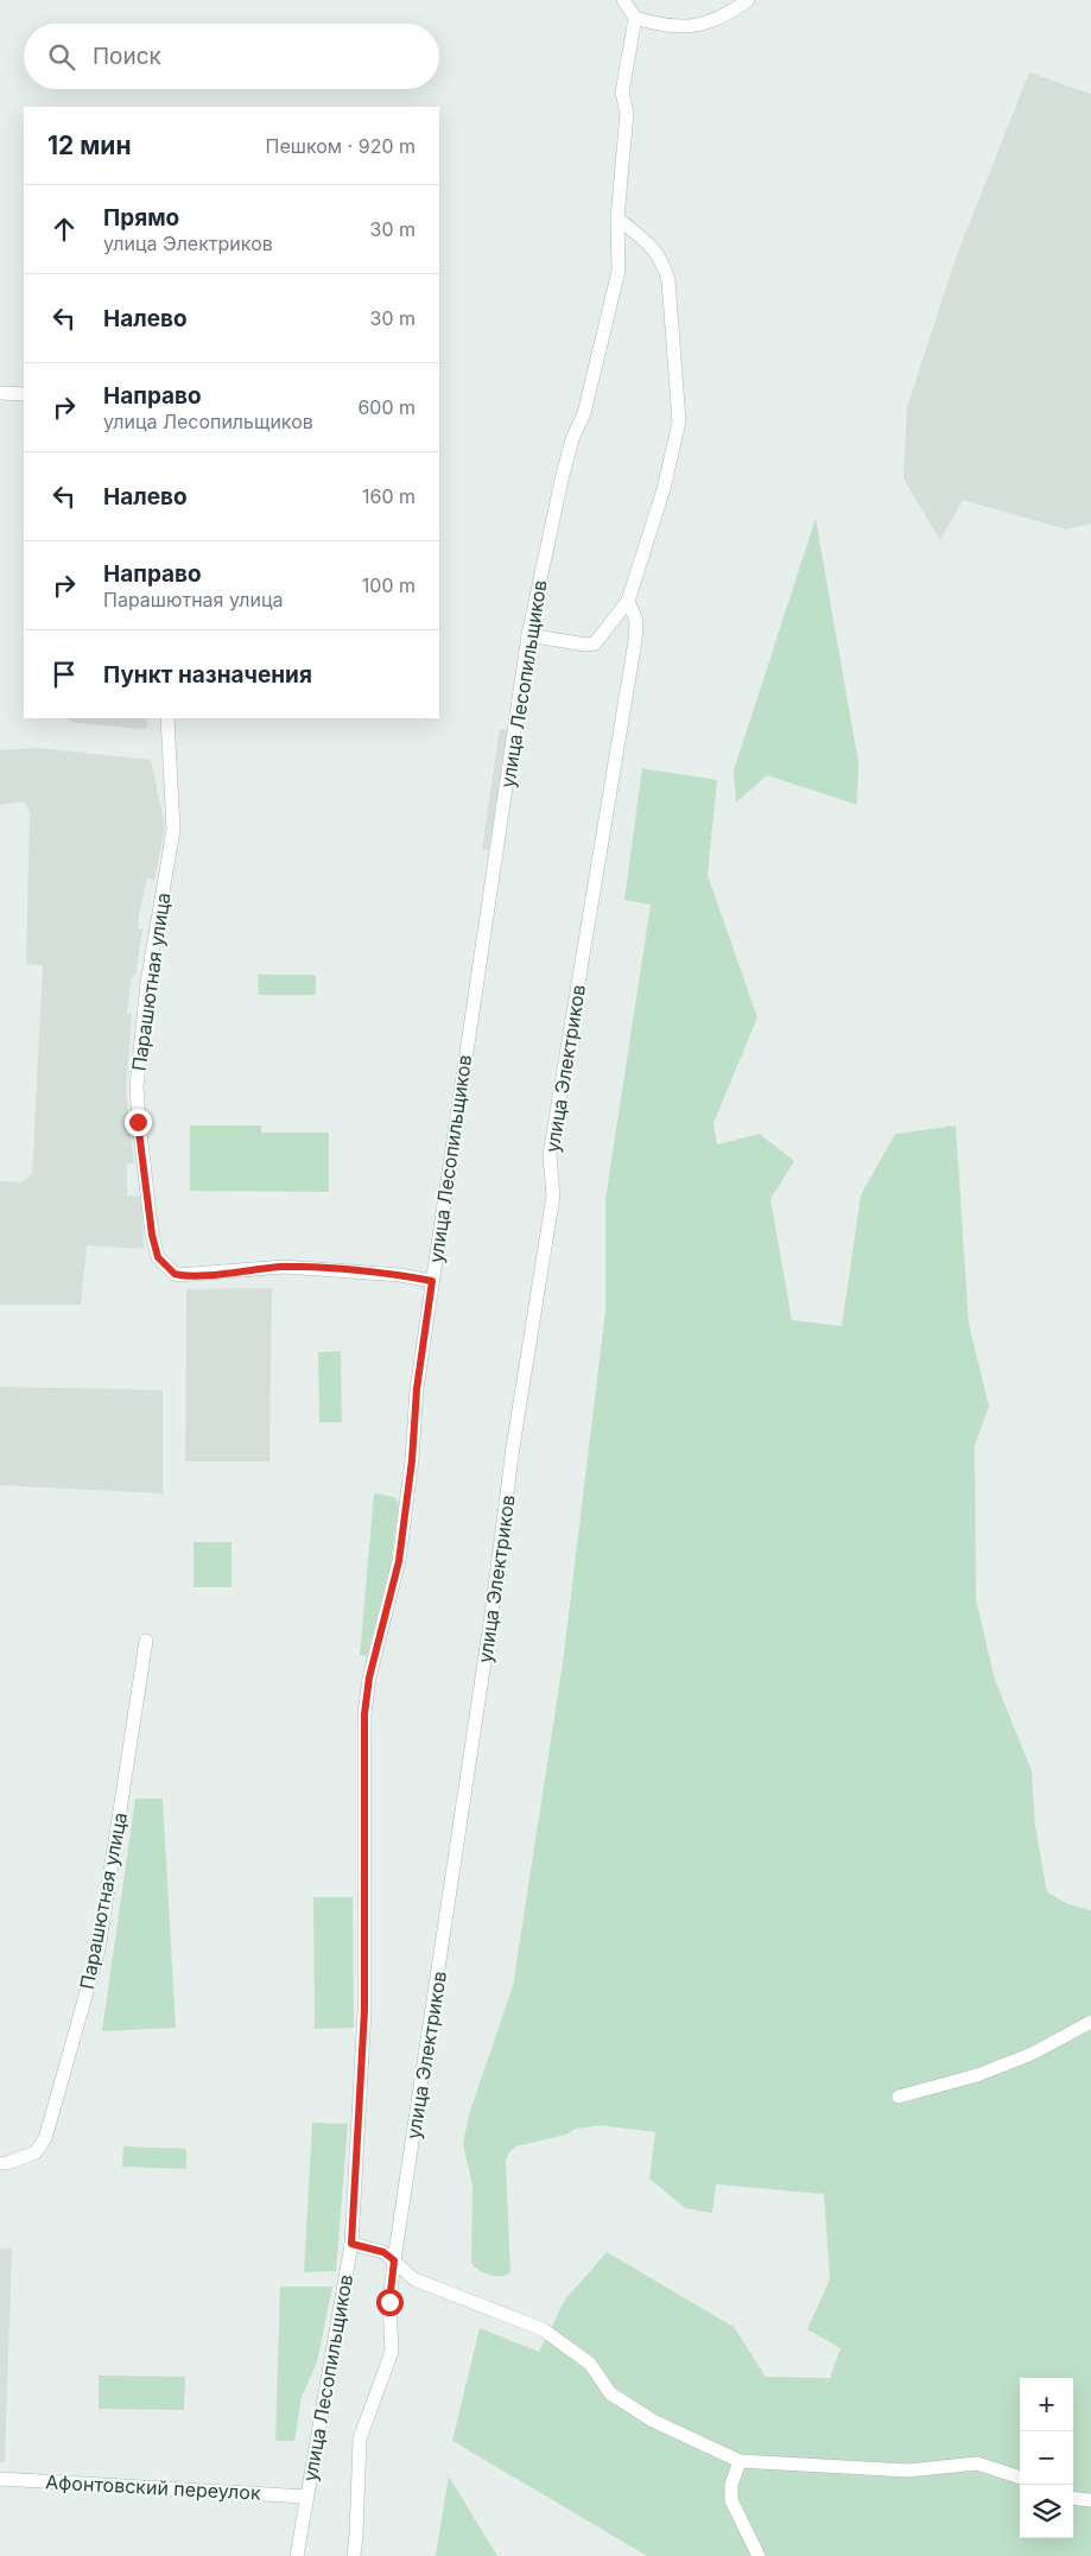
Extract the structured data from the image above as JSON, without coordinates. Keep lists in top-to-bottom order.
{
  "streets": {
    "street": [
      "улица Лесопильщиков",
      "Парашютная улица",
      "улица Электриков",
      "Афонтовский переулок"
    ]
  },
  "crossings": [
    ["улица Лесопильщиков", "Парашютная улица"],
    ["улица Лесопильщиков", "Афонтовский переулок"]
  ],
  "page": {
    "search": "Поиск",
    "heading": ["12 мин", "Пешком · 920 m"],
    "list": [
      ["Прямо", "улица Электриков", "30 m"],
      ["Налево", "30 m"],
      ["Направо", "улица Лесопильщиков", "600 m"],
      ["Налево", "160 m"],
      ["Направо", "Парашютная улица", "100 m"],
      "Пункт назначения"
    ],
    "map_buttons": ["+", "−"]
  }
}
